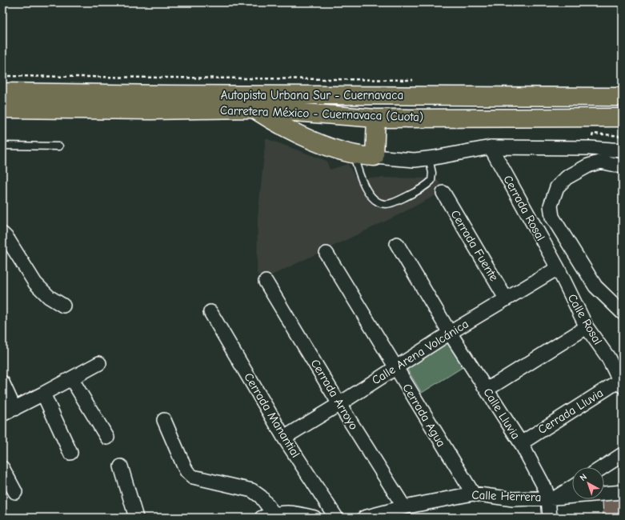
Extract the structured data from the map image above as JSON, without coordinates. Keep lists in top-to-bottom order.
{
  "streets": {
    "highway": ["Autopista Urbana Sur - Cuernavaca", "Carretera México - Cuernavaca (Cuota)"],
    "street": [
      "Cerrada Rosal",
      "Cerrada Fuente",
      "Calle Rosal",
      "Calle Arena Volcánica",
      "Cerrada Arroyo",
      "Cerrada Lluvia",
      "Calle Lluvia",
      "Cerrada Manantial",
      "Cerrada Agua",
      "Calle Herrera"
    ]
  },
  "crossings": [
    ["Autopista Urbana Sur - Cuernavaca", "Carretera México - Cuernavaca (Cuota)"],
    ["Cerrada Rosal", "Calle Rosal"],
    ["Cerrada Rosal", "Calle Arena Volcánica"],
    ["Cerrada Fuente", "Calle Arena Volcánica"],
    ["Calle Rosal", "Calle Arena Volcánica"],
    ["Calle Rosal", "Cerrada Lluvia"],
    ["Calle Arena Volcánica", "Cerrada Arroyo"],
    ["Calle Arena Volcánica", "Calle Lluvia"],
    ["Calle Arena Volcánica", "Cerrada Manantial"],
    ["Calle Arena Volcánica", "Cerrada Agua"],
    ["Cerrada Arroyo", "Calle Herrera"],
    ["Cerrada Lluvia", "Calle Lluvia"],
    ["Calle Lluvia", "Calle Herrera"],
    ["Cerrada Agua", "Calle Herrera"]
  ],
  "north": "top left"
}
